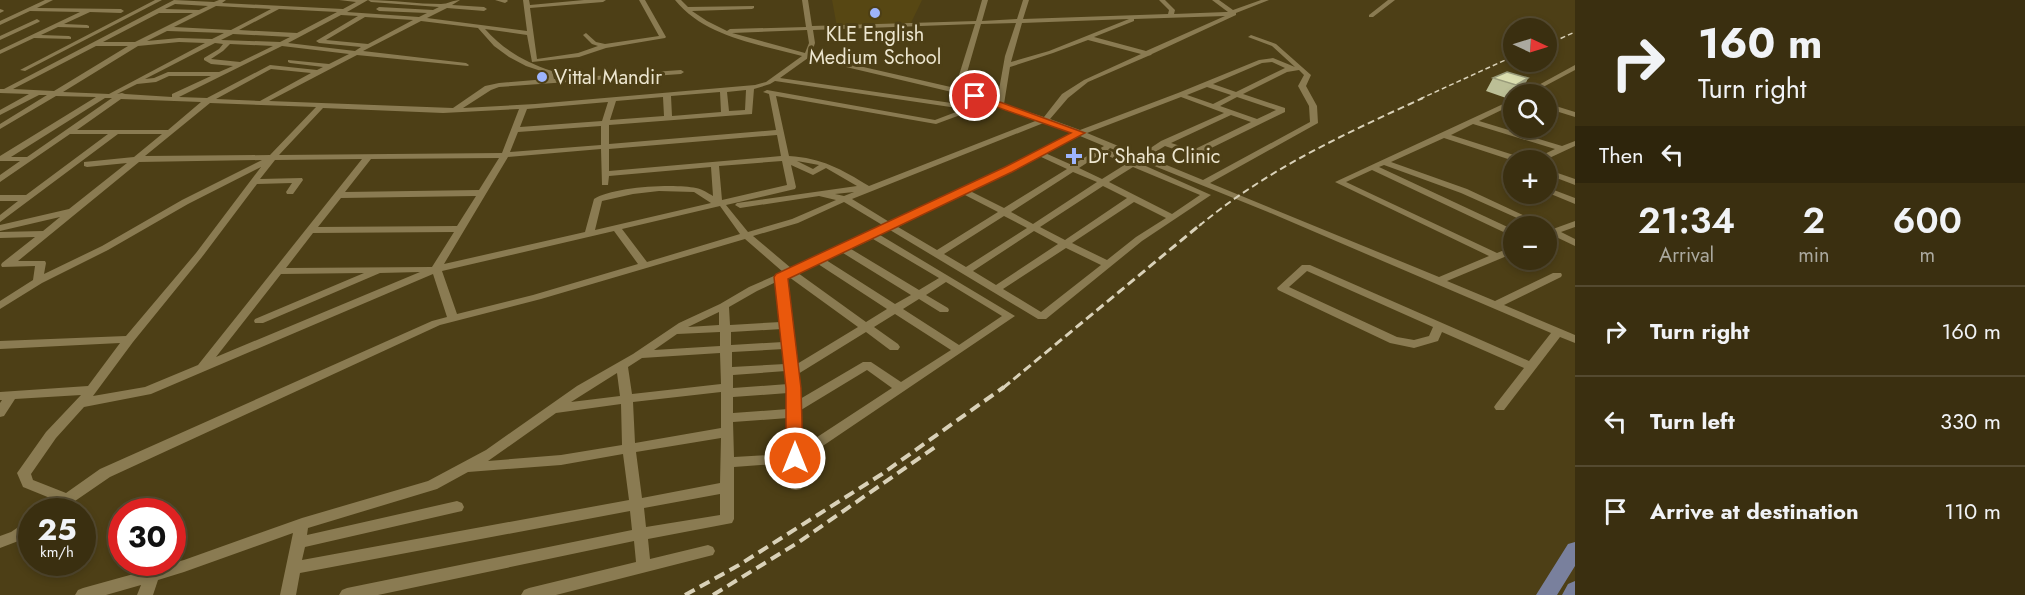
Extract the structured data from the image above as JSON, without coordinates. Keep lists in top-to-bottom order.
{
  "places": {
    "other": ["KLE English Medium School", "Vittal Mandir"],
    "health": ["Dr Shaha Clinic"]
  },
  "north": "right",
  "page": {
    "turn": ["160 m", "Turn right"],
    "map_buttons": ["+", "−"],
    "then": "Then",
    "eta": [
      "21:34",
      "Arrival",
      "2",
      "min",
      "600",
      "m"
    ],
    "list": [
      {
        "name": "Turn right",
        "value": "160 m"
      },
      {
        "name": "Turn left",
        "value": "330 m"
      },
      {
        "name": "Arrive at destination",
        "value": "110 m"
      }
    ],
    "speed": "25 km/h",
    "limit": "30"
  }
}
